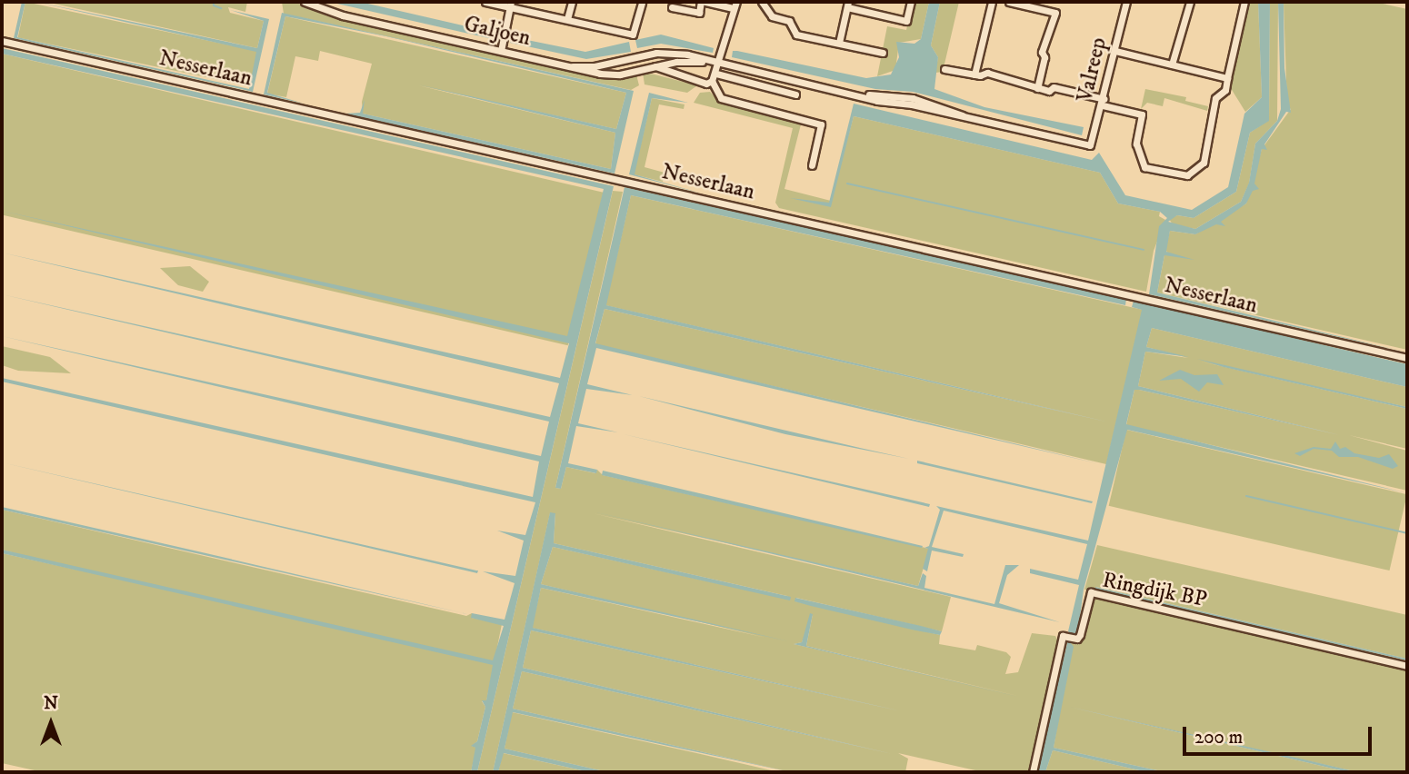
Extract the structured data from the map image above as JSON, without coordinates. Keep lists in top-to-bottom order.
{
  "streets": {
    "street": [
      "Galjoen",
      "Nesserlaan",
      "Valreep",
      "Ringdijk BP"
    ]
  },
  "crossings": [
    ["Galjoen", "Valreep"]
  ],
  "scale_bar": "200 m",
  "north": "top"
}
